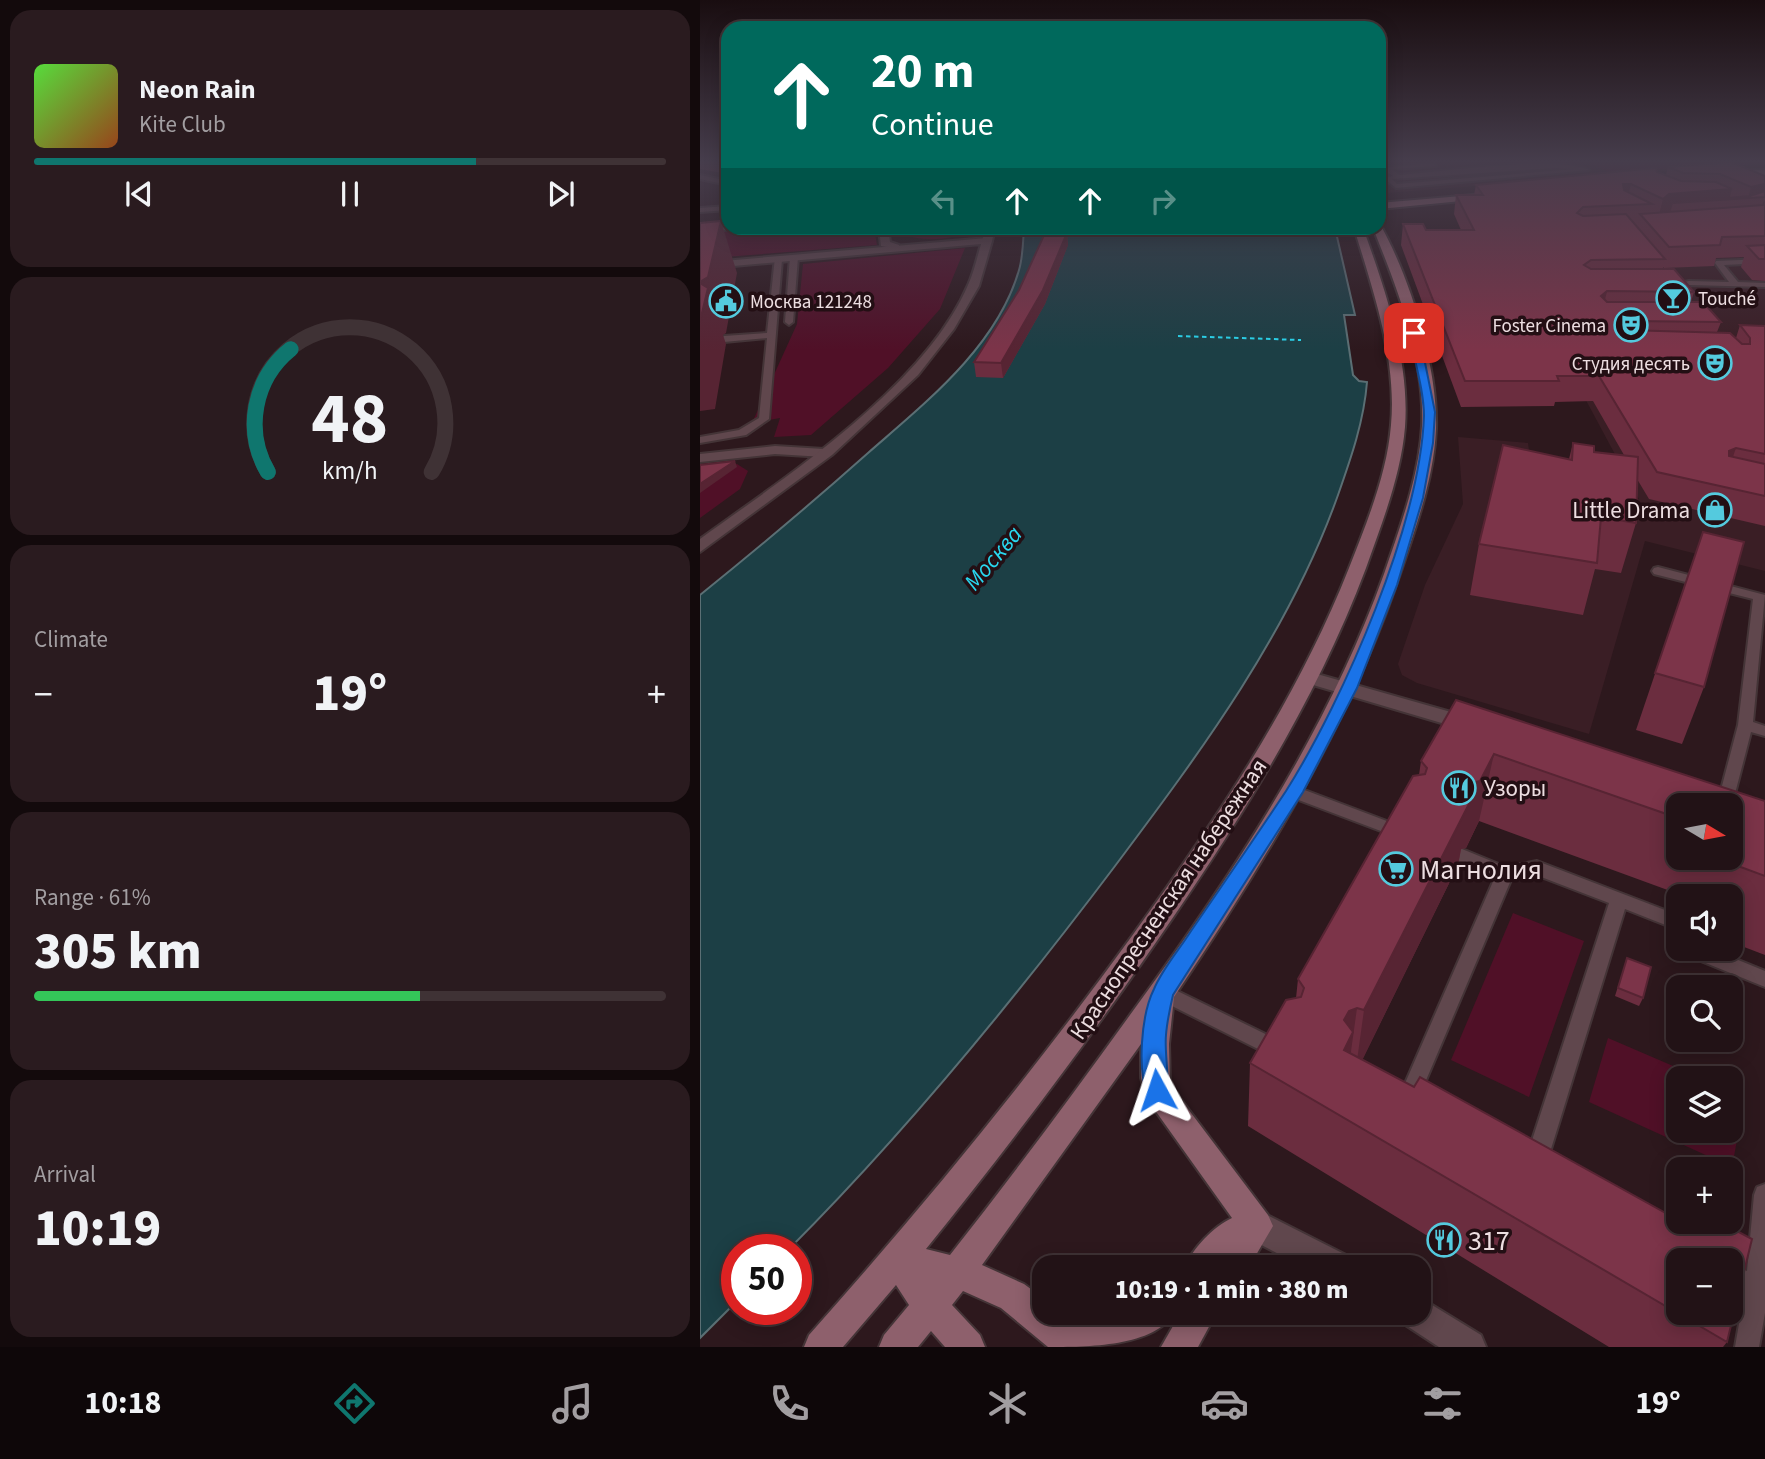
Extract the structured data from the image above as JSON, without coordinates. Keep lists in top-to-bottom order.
{
  "streets": {
    "main road": ["Краснопресненская набережная"]
  },
  "water": ["Москва"],
  "places": {
    "bar": ["Touché"],
    "public building": ["Москва 121248"],
    "theatre": ["Foster Cinema", "Студия десять"],
    "shop": ["Little Drama"],
    "restaurant": ["Узоры", "317"],
    "supermarket": ["Магнолия"]
  },
  "north": "right",
  "page": {
    "turn": ["20 m", "Continue"],
    "song": ["Neon Rain", "Kite Club"],
    "tile": [
      "Climate",
      ["Range · 61%", "305 km"],
      ["Arrival", "10:19"]
    ],
    "heat": ["−", "19°", "+"],
    "map_buttons": ["+", "−"],
    "limit": "50",
    "trip": "10:19 · 1 min · 380 m",
    "tabs": ["10:18", "19°"],
    "gauge": ["48", "km/h"]
  }
}
